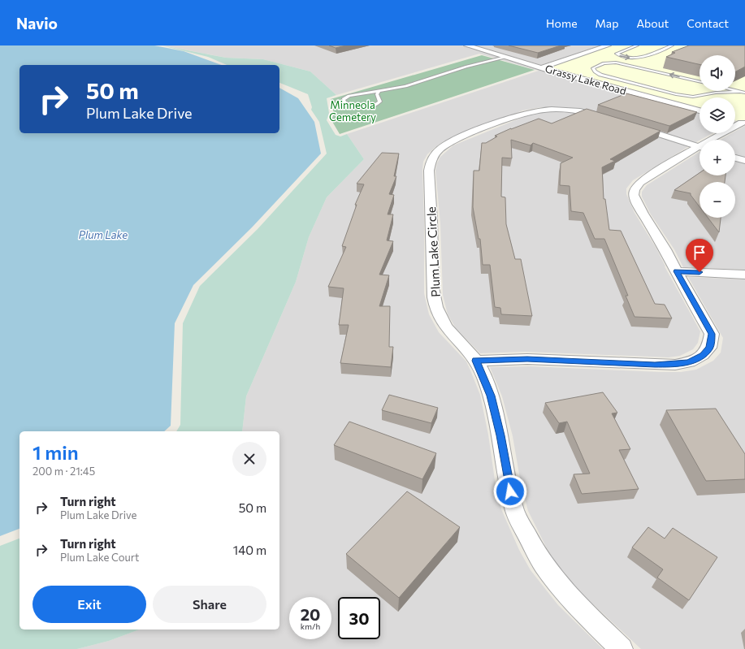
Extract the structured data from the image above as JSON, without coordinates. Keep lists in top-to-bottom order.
{
  "streets": {
    "street": ["Grassy Lake Road", "Plum Lake Circle"]
  },
  "water": ["Plum Lake"],
  "parks": ["Minneola Cemetery"],
  "page": {
    "header": "Navio",
    "nav": [
      "Home",
      "Map",
      "About",
      "Contact"
    ],
    "map_buttons": ["+", "−"],
    "turn": ["50 m", "Plum Lake Drive"],
    "heading": ["1 min", "200 m · 21:45"],
    "list": [
      {
        "name": "Turn right",
        "note": "Plum Lake Drive",
        "value": "50 m"
      },
      {
        "name": "Turn right",
        "note": "Plum Lake Court",
        "value": "140 m"
      }
    ],
    "buttons": ["Exit", "Share"],
    "speed": "20 km/h",
    "limit": "30"
  }
}
